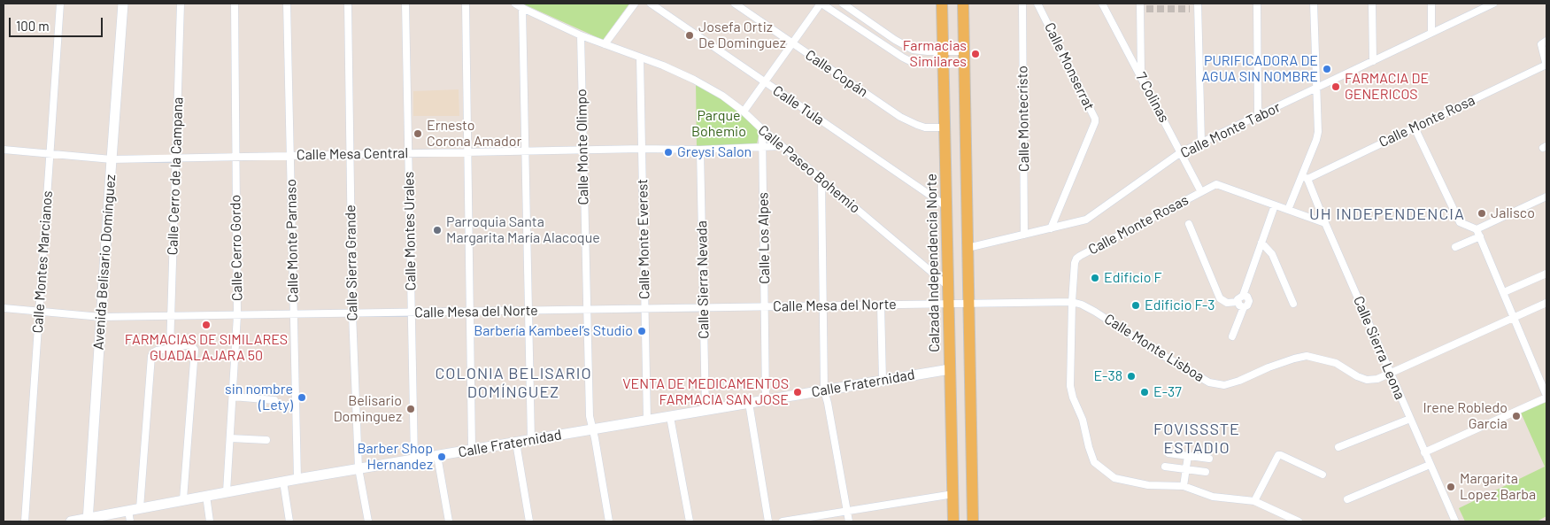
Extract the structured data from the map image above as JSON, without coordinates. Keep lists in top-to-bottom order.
{
  "streets": {
    "main road": ["Calzada Independencia Norte"],
    "street": [
      "Calle Monserrat",
      "Calle Copán",
      "7 Colinas",
      "Calle Tula",
      "Calle Montecristo",
      "Calle Monte Rosa",
      "Calle Monte Tabor",
      "Calle Monte Olimpo",
      "Calle Mesa Central",
      "Calle Paseo Bohemio",
      "Calle Cerro de la Campana",
      "Calle Monte Rosas",
      "Calle Montes Urales",
      "Calle Los Alpes",
      "Calle Monte Everest",
      "Calle Monte Parnaso",
      "Calle Cerro Gordo",
      "Calle Montes Marcianos",
      "Avenida Belisario Domínguez",
      "Calle Sierra Grande",
      "Calle Sierra Nevada",
      "Calle Mesa del Norte",
      "Calle Monte Lisboa",
      "Calle Sierra Leona",
      "Calle Fraternidad"
    ]
  },
  "crossings": [
    ["Calle Monserrat", "Calle Monte Tabor"],
    ["Calle Copán", "Calzada Independencia Norte"],
    ["7 Colinas", "Calle Monte Tabor"],
    ["7 Colinas", "Calle Monte Rosas"],
    ["Calle Tula", "Calzada Independencia Norte"],
    ["Calle Montecristo", "Calle Monte Tabor"],
    ["Calle Monte Rosa", "Calle Sierra Leona"],
    ["Calle Monte Olimpo", "Calle Mesa Central"],
    ["Calle Monte Olimpo", "Calle Paseo Bohemio"],
    ["Calle Monte Olimpo", "Calle Mesa del Norte"],
    ["Calle Monte Olimpo", "Calle Fraternidad"],
    ["Calle Mesa Central", "Calle Paseo Bohemio"],
    ["Calle Mesa Central", "Calle Cerro de la Campana"],
    ["Calle Mesa Central", "Calle Montes Urales"],
    ["Calle Mesa Central", "Calle Los Alpes"],
    ["Calle Mesa Central", "Calle Monte Everest"],
    ["Calle Mesa Central", "Calle Monte Parnaso"],
    ["Calle Mesa Central", "Calle Cerro Gordo"],
    ["Calle Mesa Central", "Calle Montes Marcianos"],
    ["Calle Mesa Central", "Avenida Belisario Domínguez"],
    ["Calle Mesa Central", "Calle Sierra Grande"],
    ["Calle Mesa Central", "Calle Sierra Nevada"],
    ["Calle Paseo Bohemio", "Calle Los Alpes"],
    ["Calle Paseo Bohemio", "Calle Monte Everest"],
    ["Calle Paseo Bohemio", "Calzada Independencia Norte"],
    ["Calle Cerro de la Campana", "Calle Mesa del Norte"],
    ["Calle Monte Rosas", "Calle Monte Lisboa"],
    ["Calle Montes Urales", "Calle Mesa del Norte"],
    ["Calle Montes Urales", "Calle Fraternidad"],
    ["Calle Los Alpes", "Calle Mesa del Norte"],
    ["Calle Los Alpes", "Calle Fraternidad"],
    ["Calle Monte Everest", "Calle Mesa del Norte"],
    ["Calle Monte Everest", "Calle Fraternidad"],
    ["Calle Monte Parnaso", "Calle Mesa del Norte"],
    ["Calle Monte Parnaso", "Calle Fraternidad"],
    ["Calle Cerro Gordo", "Calle Mesa del Norte"],
    ["Calle Cerro Gordo", "Calle Fraternidad"],
    ["Calle Montes Marcianos", "Calle Mesa del Norte"],
    ["Avenida Belisario Domínguez", "Calle Mesa del Norte"],
    ["Avenida Belisario Domínguez", "Calle Fraternidad"],
    ["Calle Sierra Grande", "Calle Mesa del Norte"],
    ["Calle Sierra Grande", "Calle Fraternidad"],
    ["Calzada Independencia Norte", "Calle Mesa del Norte"],
    ["Calzada Independencia Norte", "Calle Monte Lisboa"],
    ["Calzada Independencia Norte", "Calle Fraternidad"],
    ["Calle Sierra Nevada", "Calle Mesa del Norte"],
    ["Calle Sierra Nevada", "Calle Fraternidad"],
    ["Calle Mesa del Norte", "Calle Monte Lisboa"],
    ["Calle Monte Lisboa", "Calle Sierra Leona"]
  ],
  "districts": ["UH INDEPENDENCIA", "COLONIA BELISARIO DOMÍNGUEZ", "FOVISSSTE ESTADIO"],
  "parks": ["Parque Bohemio"],
  "places": [
    "Josefa Ortiz De Dominguez",
    "Farmacias Similares",
    "PURIFICADORA DE AGUA SIN NOMBRE",
    "FARMACIA DE GENERICOS",
    "Ernesto Corona Amador",
    "Greysi Salon",
    "Jalisco",
    "Parroquia Santa Margarita María Alacoque",
    "Edificio F",
    "Edificio F-3",
    "FARMACIAS DE SIMILARES GUADALAJARA 50",
    "Barbería Kambeel’s Studio",
    "E-38",
    "VENTA DE MEDICAMENTOS FARMACIA SAN JOSE",
    "E-37",
    "sin nombre (Lety)",
    "Belisario Dominguez",
    "Irene Robledo Garcia",
    "Barber Shop Hernandez",
    "Margarita Lopez Barba"
  ],
  "scale_bar": "100 m"
}
